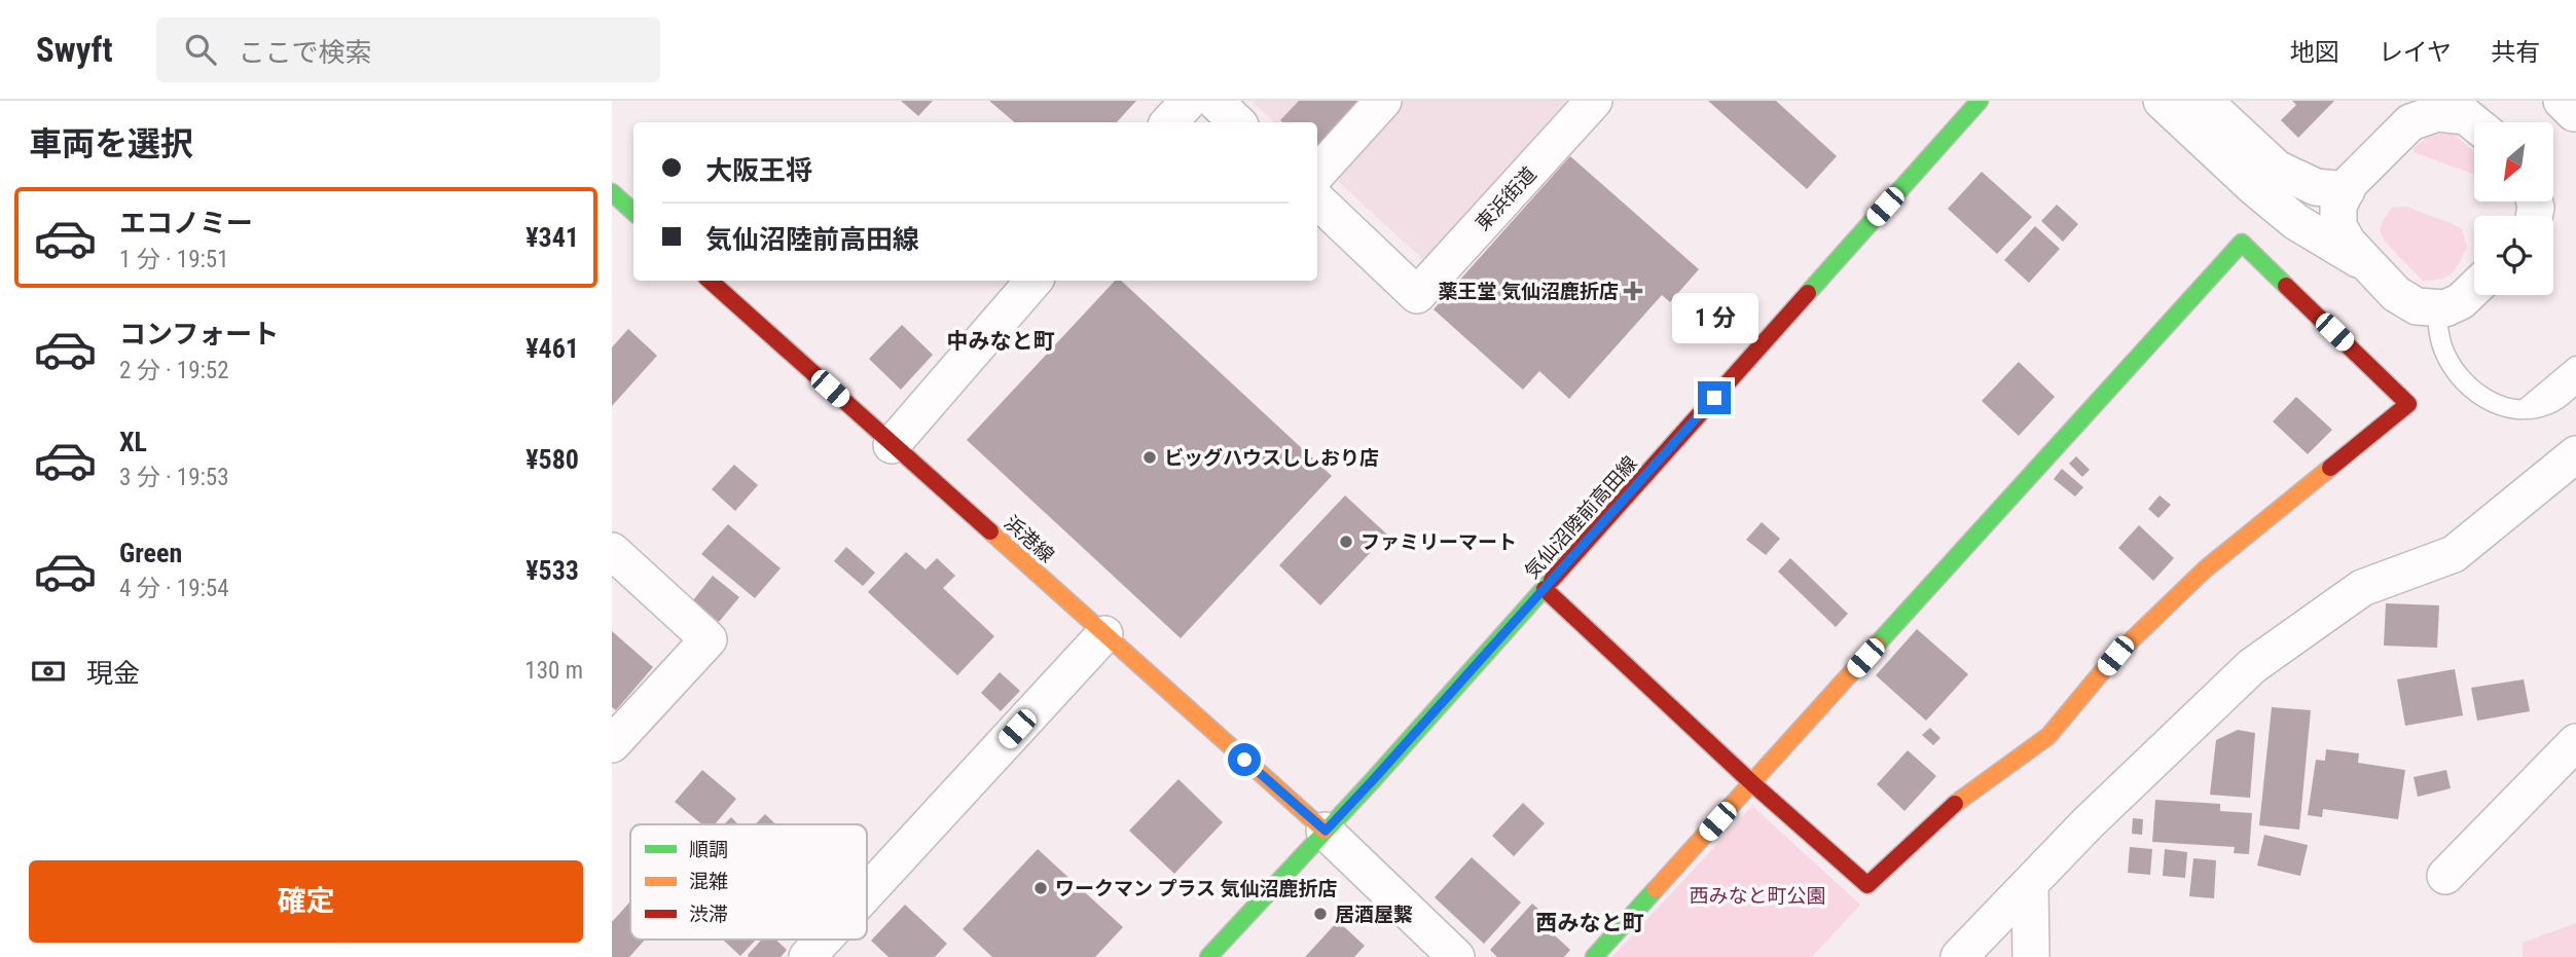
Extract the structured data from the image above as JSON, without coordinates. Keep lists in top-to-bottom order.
{
  "streets": {
    "street": ["東浜街道", "気仙沼陸前高田線", "浜港線"]
  },
  "crossings": [
    ["気仙沼陸前高田線", "浜港線"]
  ],
  "districts": ["中みなと町", "西みなと町"],
  "parks": ["西みなと町公園"],
  "places": {
    "health": ["薬王堂 気仙沼鹿折店"],
    "other": [
      "ビッグハウスししおり店",
      "ファミリーマート",
      "ワークマン プラス 気仙沼鹿折店",
      "居酒屋繋"
    ]
  },
  "legend": ["順調", "混雑", "渋滞"],
  "north": "bottom left",
  "page": {
    "header": "Swyft",
    "search": "ここで検索",
    "nav": ["地図", "レイヤ", "共有"],
    "heading": "車両を選択",
    "banner": ["大阪王将", "気仙沼陸前高田線"],
    "list": [
      {
        "name": "エコノミー",
        "note": "1 分 · 19:51",
        "value": "¥341"
      },
      {
        "name": "コンフォート",
        "note": "2 分 · 19:52",
        "value": "¥461"
      },
      {
        "name": "XL",
        "note": "3 分 · 19:53",
        "value": "¥580"
      },
      {
        "name": "Green",
        "note": "4 分 · 19:54",
        "value": "¥533"
      }
    ],
    "bubble": "1 分",
    "pay": ["現金", "130 m"],
    "buttons": "確定"
  }
}
